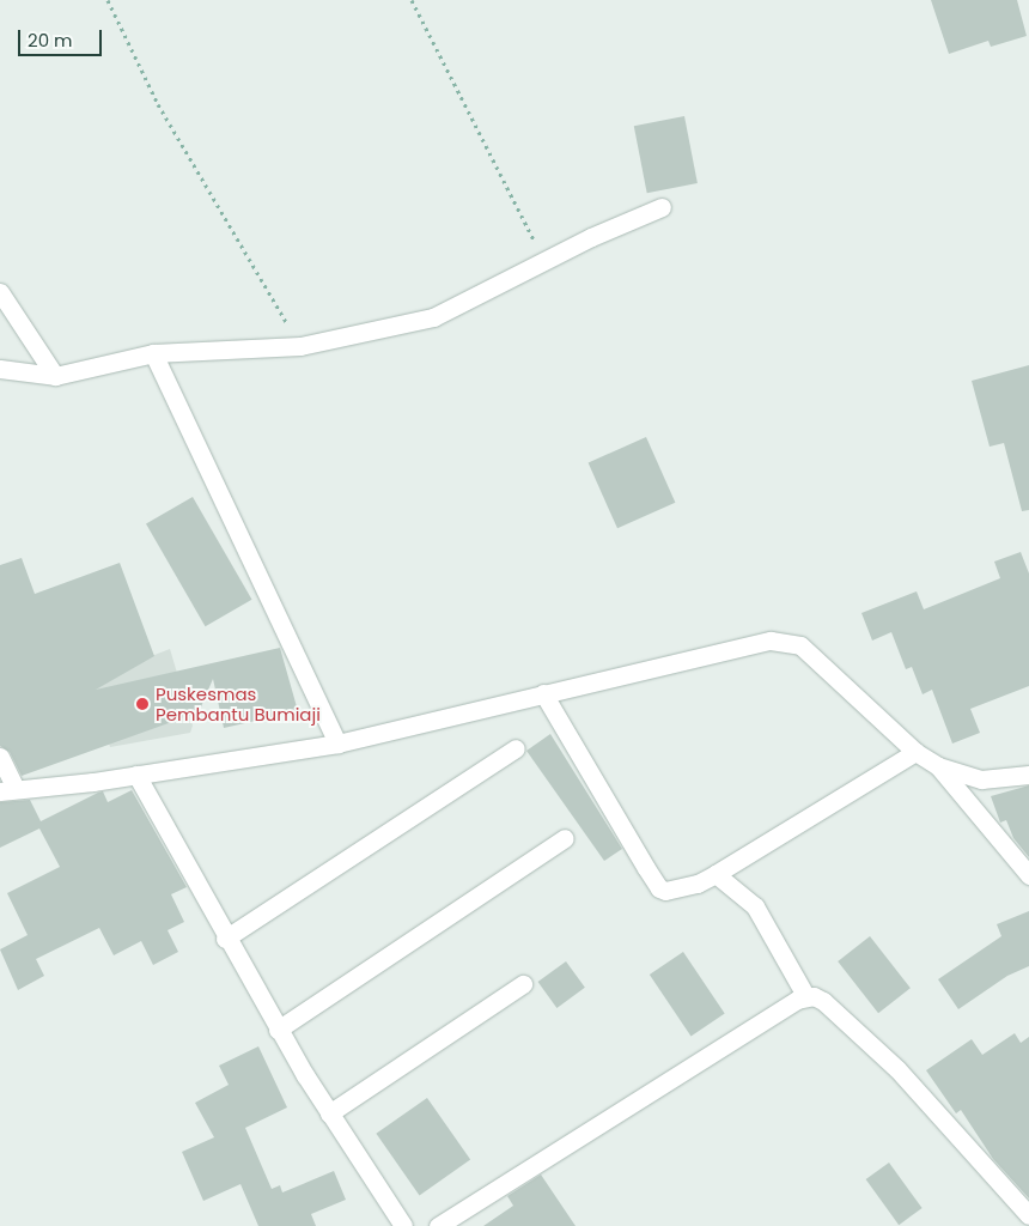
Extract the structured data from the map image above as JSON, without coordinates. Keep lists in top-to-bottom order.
{
  "places": ["Puskesmas Pembantu Bumiaji"],
  "scale_bar": "20 m"
}
